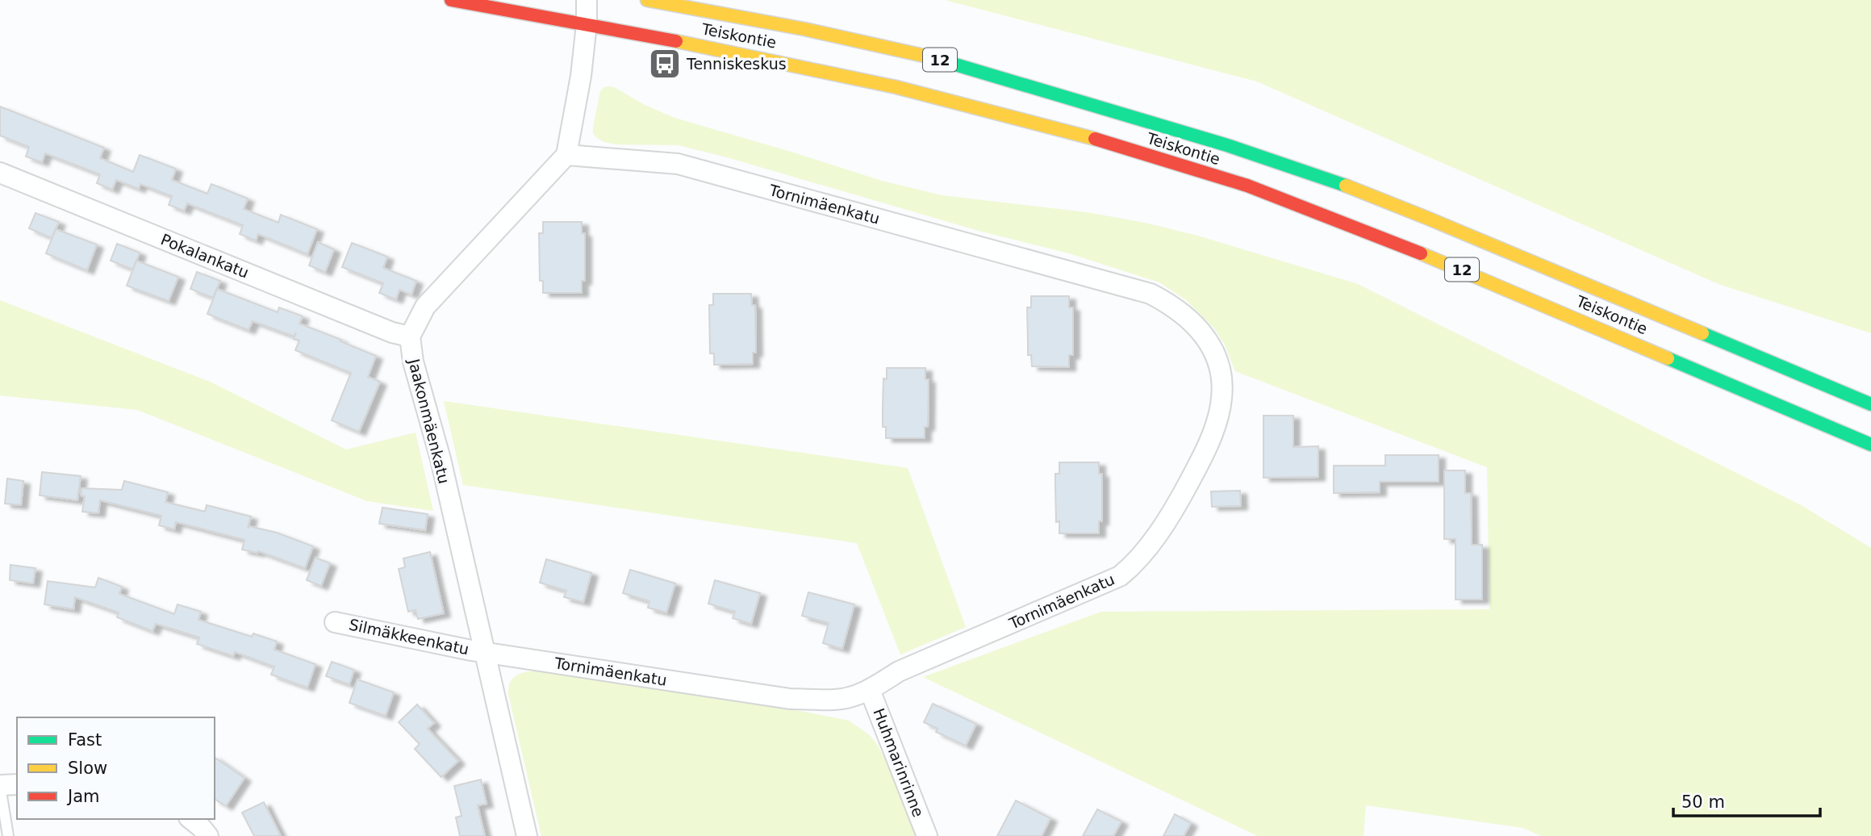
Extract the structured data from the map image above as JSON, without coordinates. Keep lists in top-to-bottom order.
{
  "streets": {
    "highway": ["Teiskontie", "12"],
    "street": [
      "Tornimäenkatu",
      "Pokalankatu",
      "Jaakonmäenkatu",
      "Silmäkkeenkatu",
      "Huhmarinrinne"
    ]
  },
  "crossings": [
    ["Tornimäenkatu", "Jaakonmäenkatu"],
    ["Tornimäenkatu", "Silmäkkeenkatu"],
    ["Tornimäenkatu", "Huhmarinrinne"],
    ["Pokalankatu", "Jaakonmäenkatu"],
    ["Jaakonmäenkatu", "Silmäkkeenkatu"]
  ],
  "places": {
    "bus stop": ["Tenniskeskus"]
  },
  "legend": ["Fast", "Slow", "Jam"],
  "scale_bar": "50 m"
}
